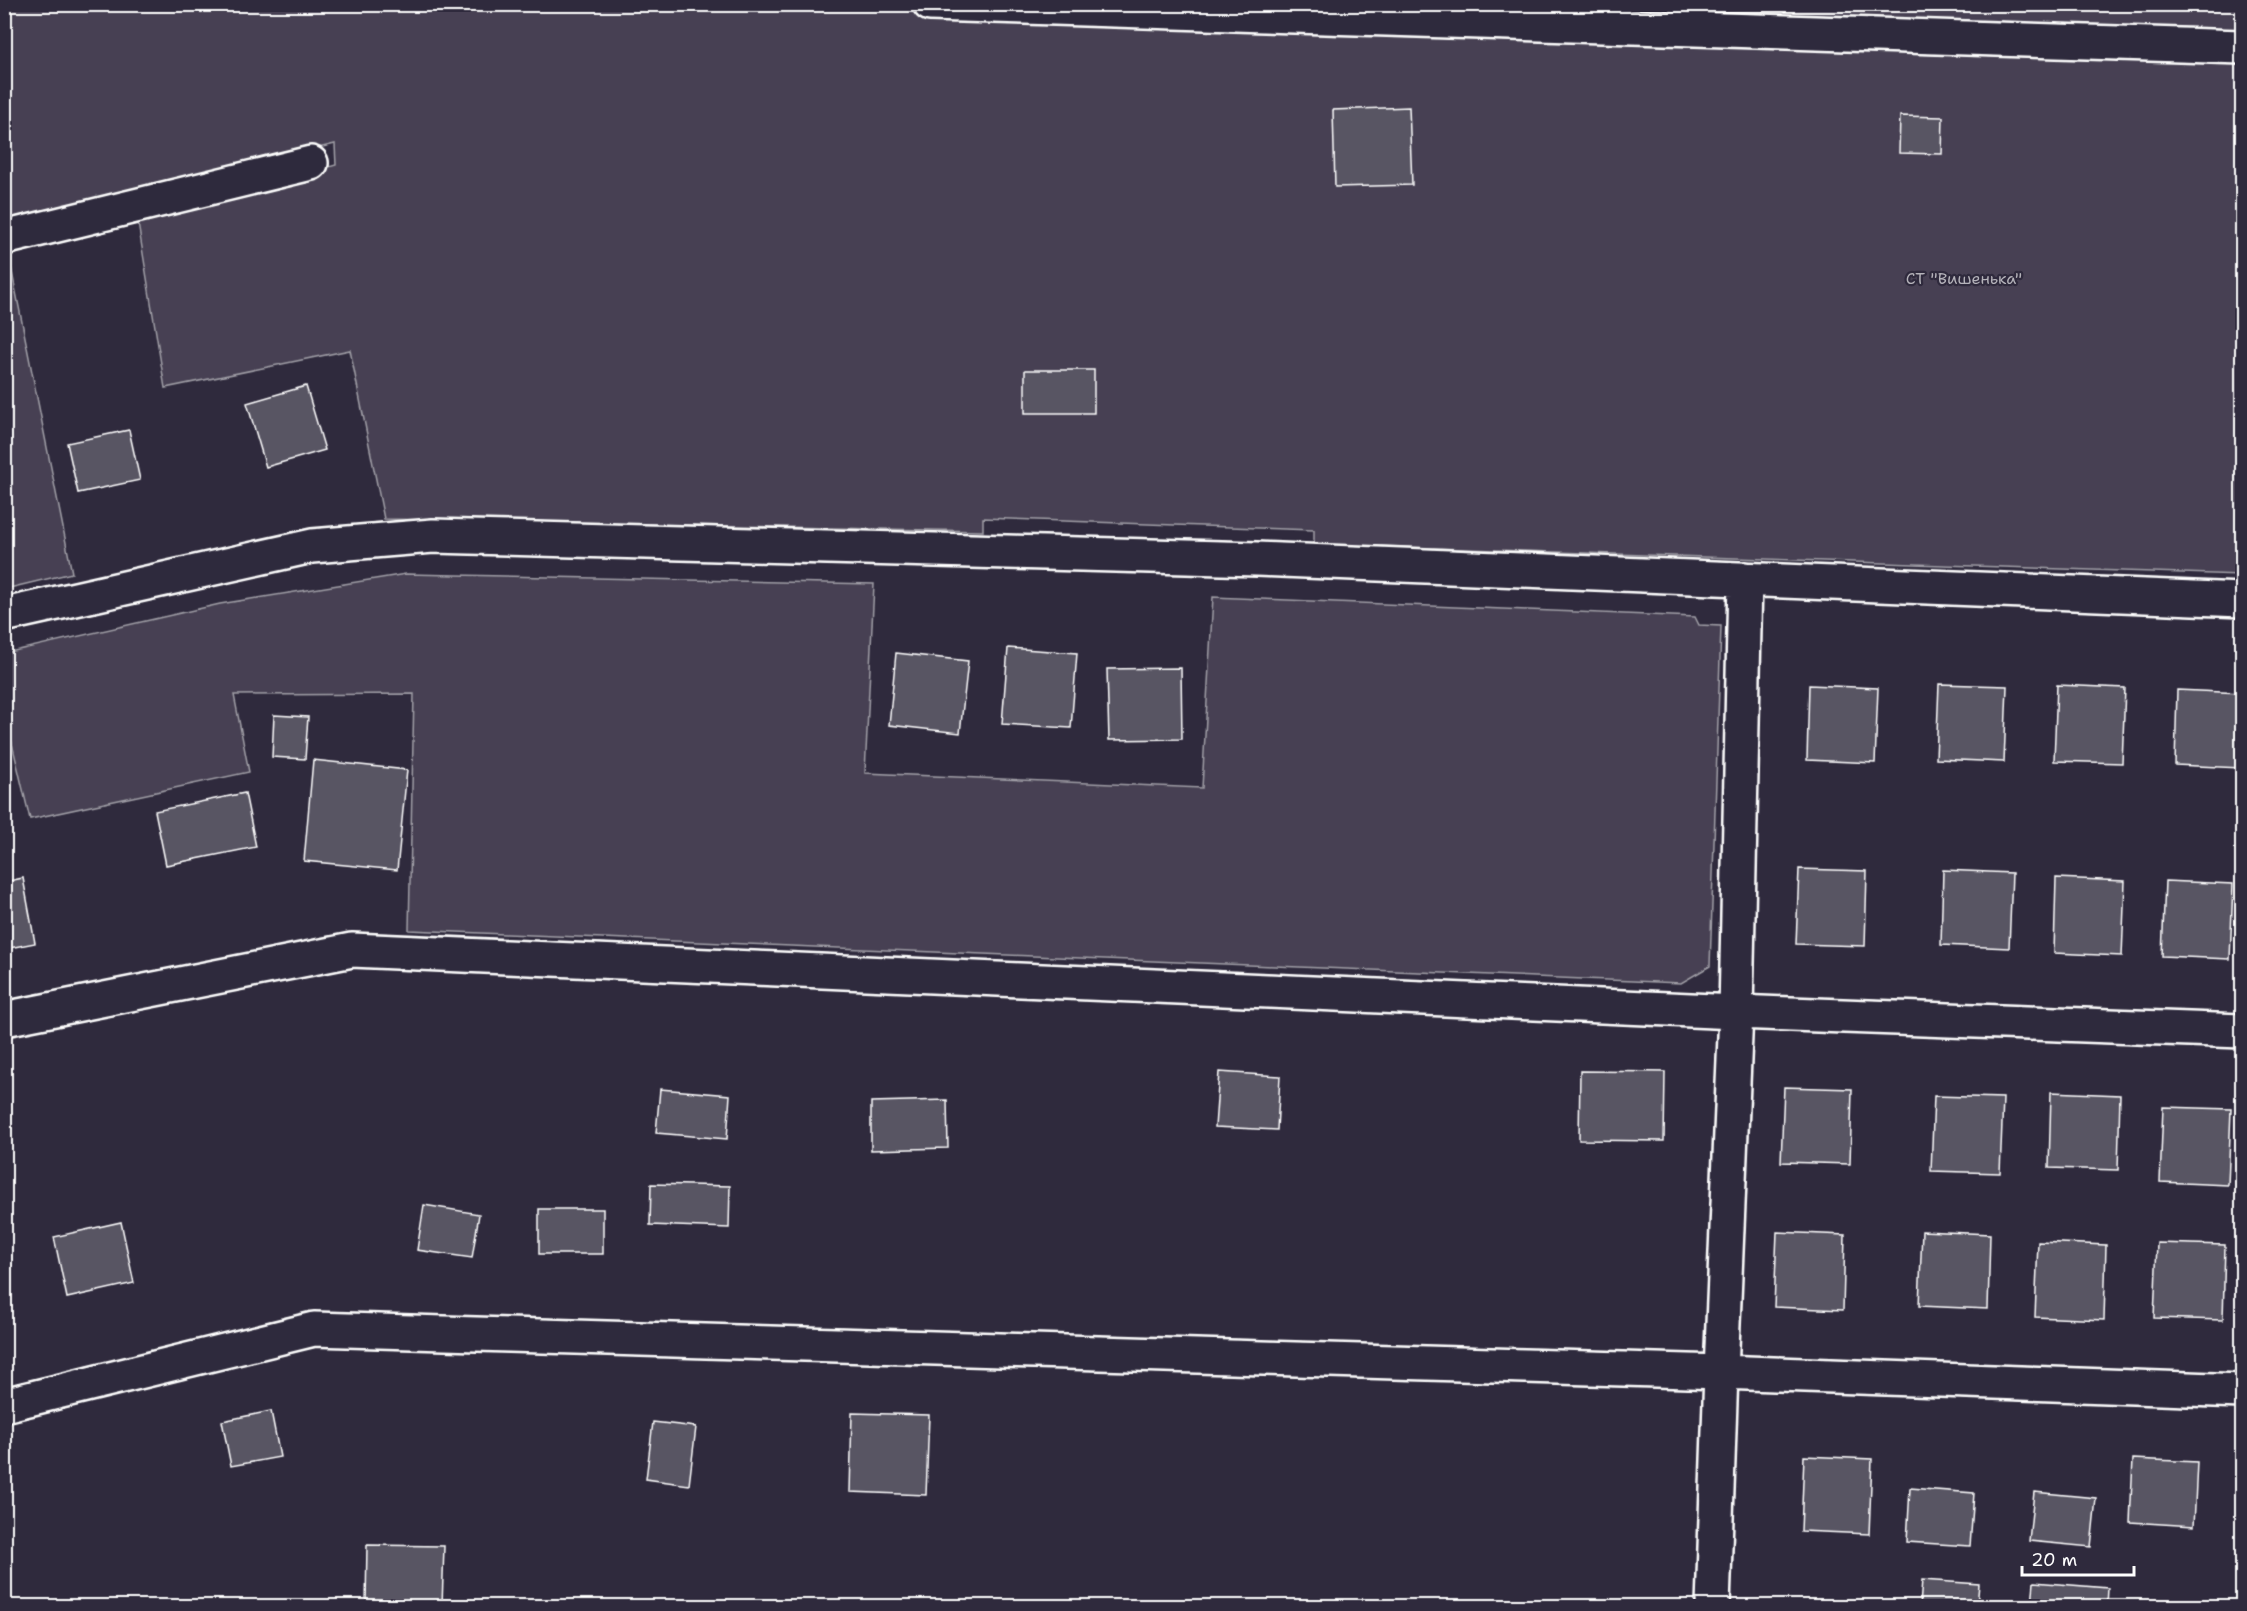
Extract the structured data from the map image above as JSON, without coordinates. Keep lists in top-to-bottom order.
{
  "parks": ["СТ \"Вишенька\""],
  "scale_bar": "20 m"
}
